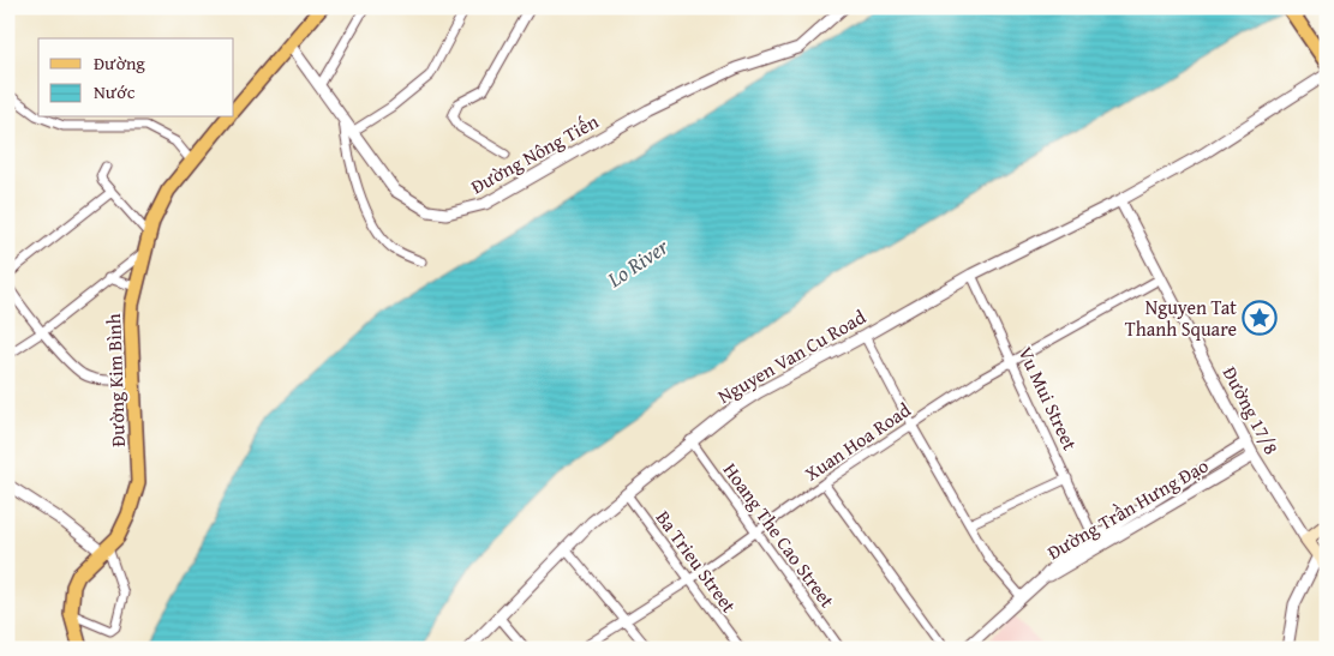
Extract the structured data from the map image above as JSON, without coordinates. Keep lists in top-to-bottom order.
{
  "streets": {
    "main road": ["Đường Kim Bình", "Đường 17/8"],
    "street": [
      "Đường Nông Tiến",
      "Nguyen Van Cu Road",
      "Vu Mui Street",
      "Xuan Hoa Road",
      "Đường Trần Hưng Đạo",
      "Hoang The Cao Street",
      "Ba Trieu Street"
    ]
  },
  "crossings": [
    ["Nguyen Van Cu Road", "Vu Mui Street"],
    ["Nguyen Van Cu Road", "Đường 17/8"],
    ["Nguyen Van Cu Road", "Hoang The Cao Street"],
    ["Nguyen Van Cu Road", "Ba Trieu Street"],
    ["Vu Mui Street", "Xuan Hoa Road"],
    ["Vu Mui Street", "Đường Trần Hưng Đạo"],
    ["Đường 17/8", "Xuan Hoa Road"],
    ["Đường 17/8", "Đường Trần Hưng Đạo"],
    ["Xuan Hoa Road", "Hoang The Cao Street"],
    ["Xuan Hoa Road", "Ba Trieu Street"]
  ],
  "water": ["Lo River"],
  "places": {
    "place": ["Nguyen Tat Thanh Square"]
  },
  "legend": ["Đường", "Nước"]
}
